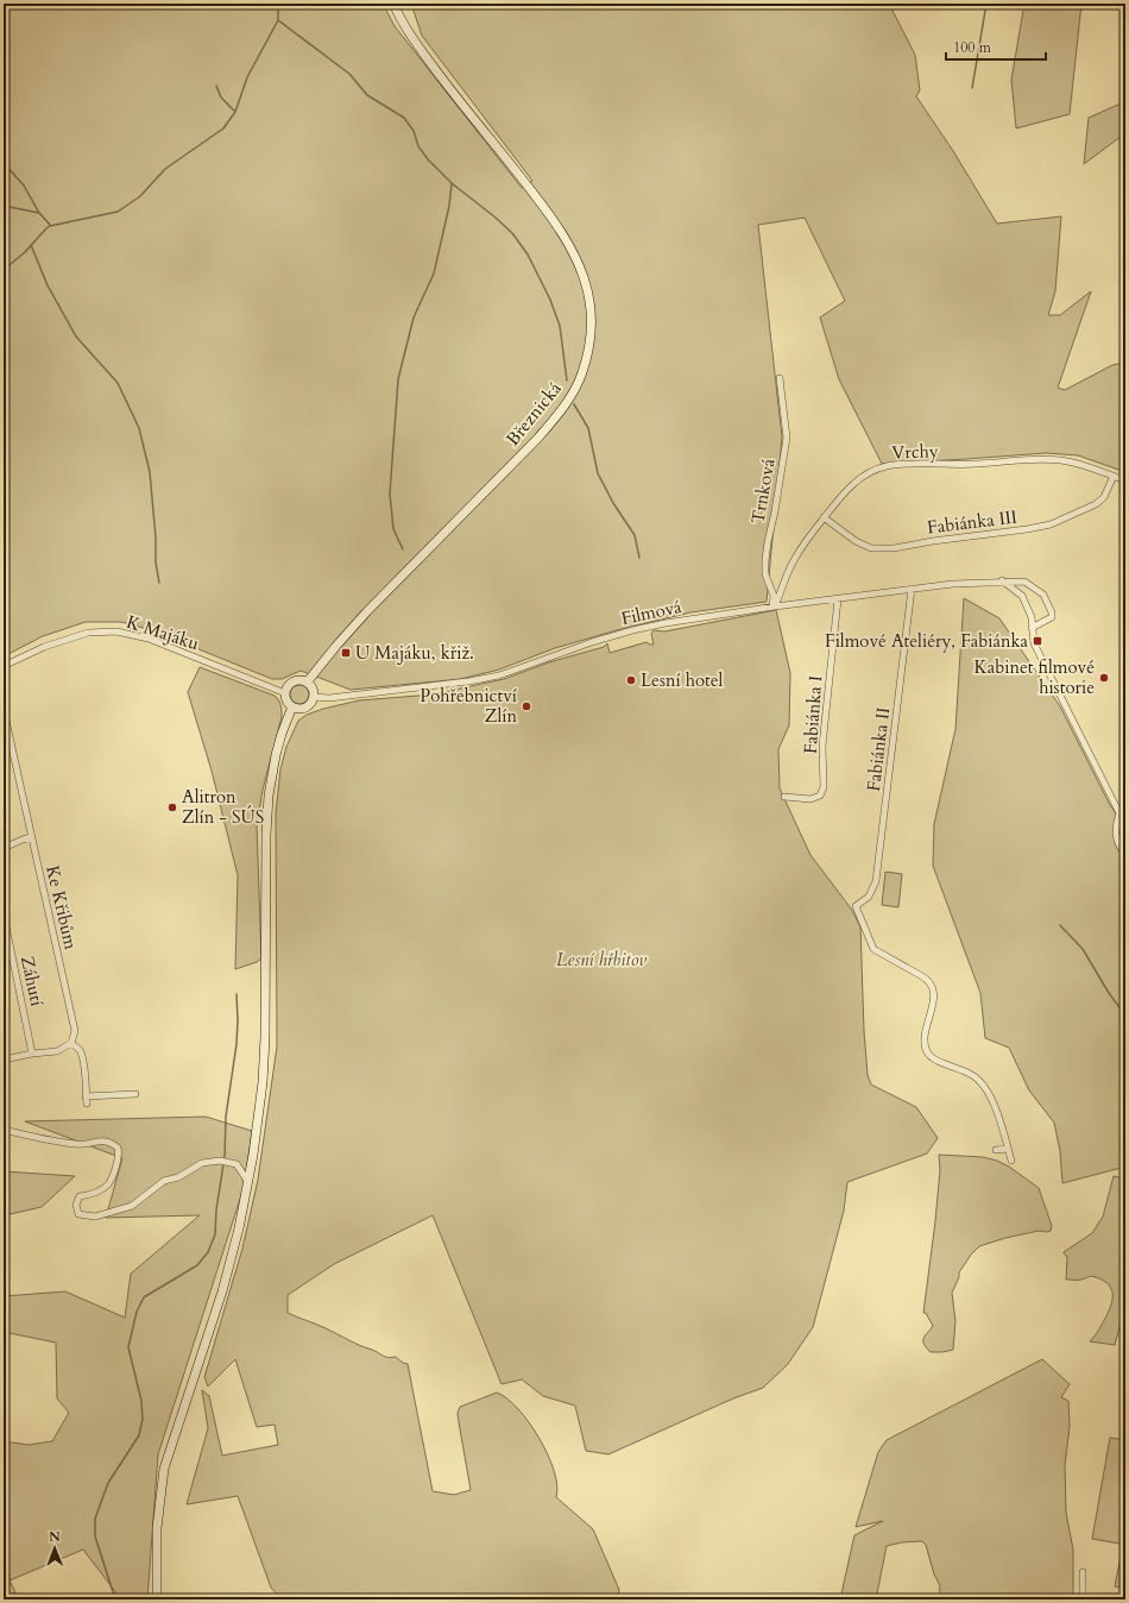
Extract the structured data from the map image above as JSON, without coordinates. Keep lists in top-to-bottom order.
{
  "streets": {
    "main road": ["Březnická"],
    "street": [
      "Vrchy",
      "Trnková",
      "Fabiánka III",
      "Filmová",
      "K Majáku",
      "Fabiánka I",
      "Fabiánka II",
      "Ke Křibům",
      "Záhutí"
    ]
  },
  "crossings": [
    ["Březnická", "Filmová"],
    ["Březnická", "K Majáku"],
    ["Vrchy", "Trnková"],
    ["Vrchy", "Fabiánka III"],
    ["Vrchy", "Filmová"],
    ["Trnková", "Filmová"],
    ["Filmová", "K Majáku"],
    ["Filmová", "Fabiánka I"],
    ["Filmová", "Fabiánka II"]
  ],
  "parks": ["Lesní hřbitov"],
  "places": {
    "transit": ["Filmové Ateliéry, Fabiánka", "U Majáku, křiž."],
    "other": [
      "Kabinet filmové historie",
      "Lesní hotel",
      "Pohřebnictví Zlín",
      "Alitron Zlín - SÚS"
    ]
  },
  "scale_bar": "100 m",
  "north": "top"
}
